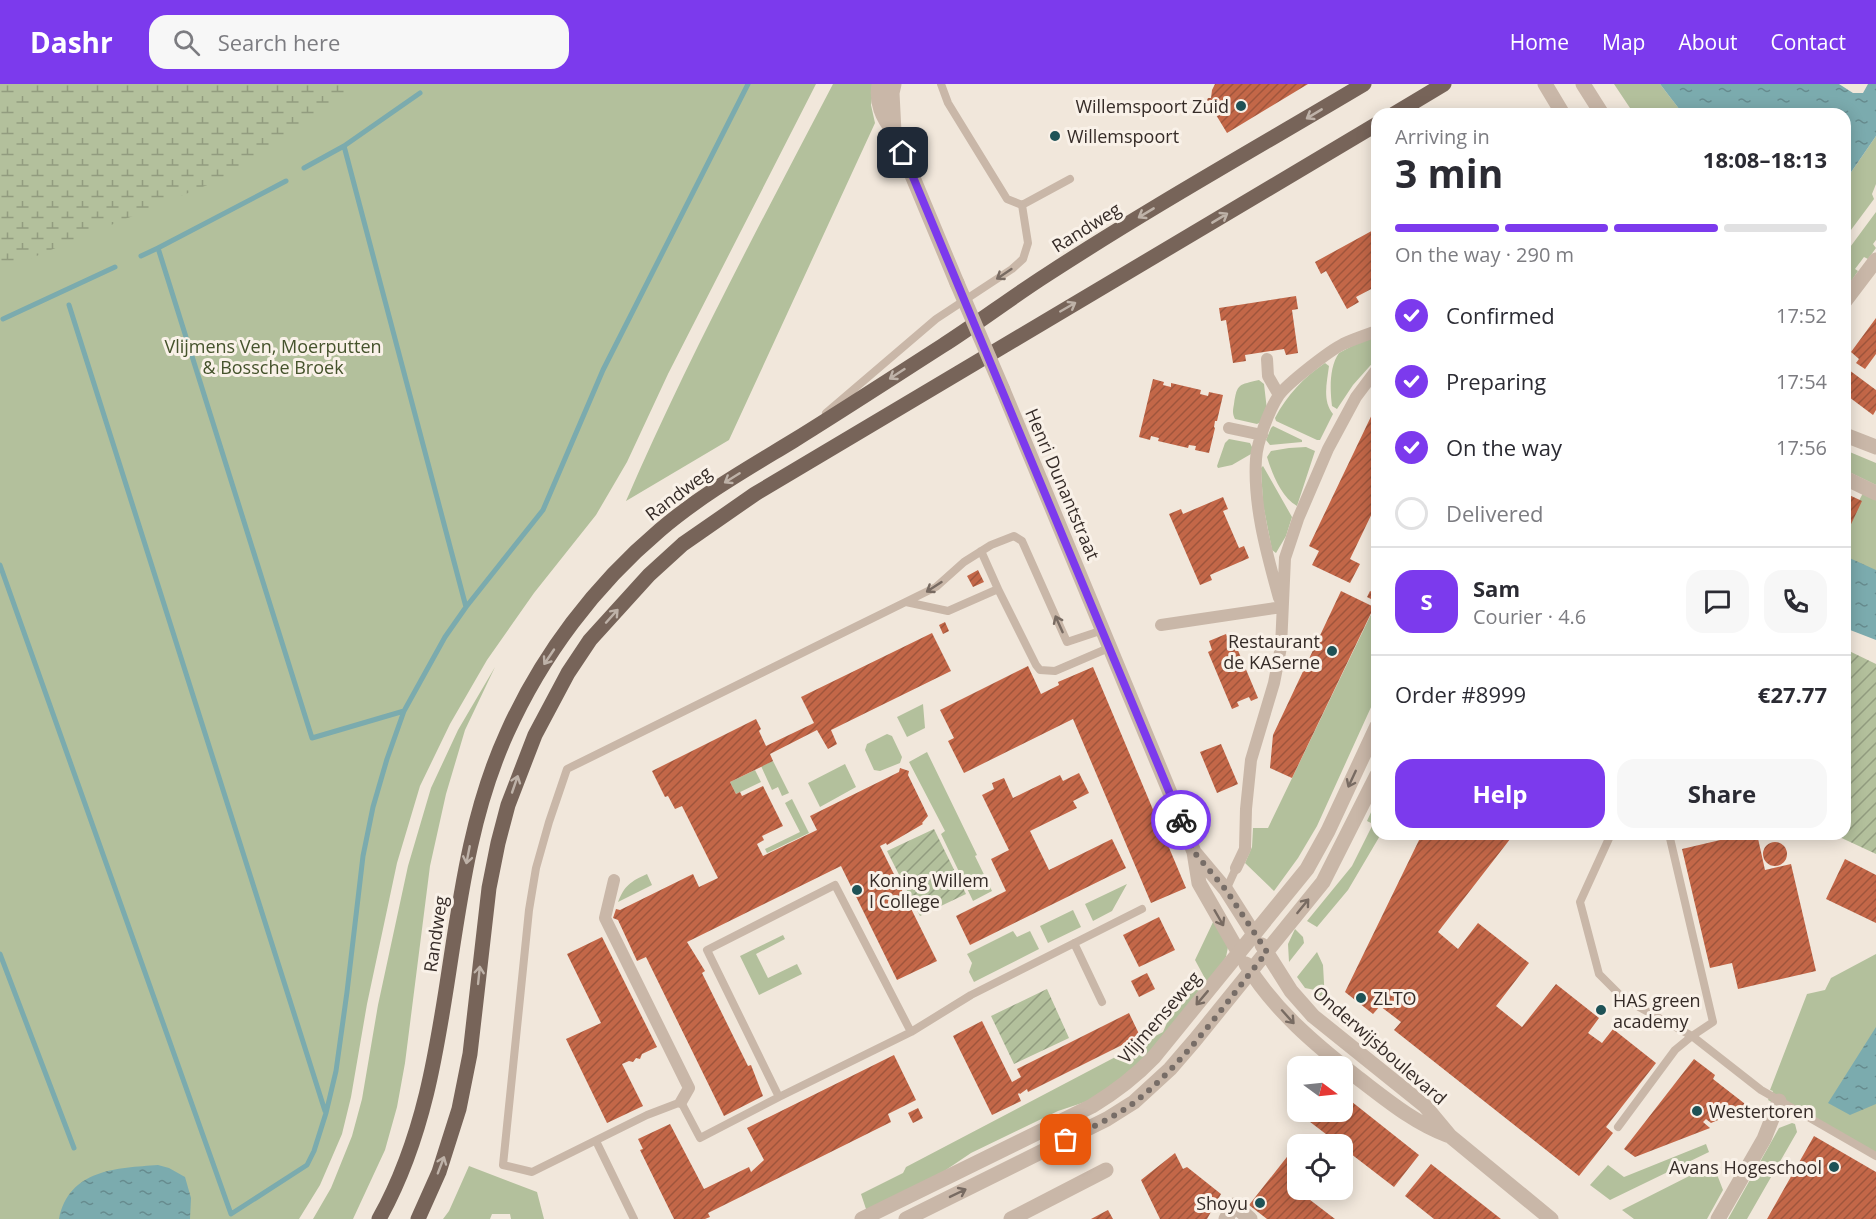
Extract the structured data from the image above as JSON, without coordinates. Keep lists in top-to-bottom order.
{
  "streets": {
    "main road": ["Randweg"],
    "street": ["Henri Dunantstraat", "Vlijmenseweg", "Onderwijsboulevard"]
  },
  "crossings": [
    ["Henri Dunantstraat", "Vlijmenseweg"],
    ["Henri Dunantstraat", "Onderwijsboulevard"]
  ],
  "parks": ["Vlijmens Ven, Moerputten & Bossche Broek"],
  "places": [
    "Willemspoort Zuid",
    "Willemspoort",
    "Restaurant de KASerne",
    "Koning Willem I College",
    "ZLTO",
    "HAS green academy",
    "Westertoren",
    "Avans Hogeschool",
    "Shoyu"
  ],
  "north": "right",
  "page": {
    "header": "Dashr",
    "search": "Search here",
    "nav": [
      "Home",
      "Map",
      "About",
      "Contact"
    ],
    "heading": ["3 min", "Arriving in", "18:08–18:13"],
    "panel": [
      "Sam",
      "Courier · 4.6",
      "Order #8999",
      "€27.77"
    ],
    "bar": "On the way · 290 m",
    "list": [
      ["Confirmed", "17:52"],
      ["Preparing", "17:54"],
      ["On the way", "17:56"],
      "Delivered"
    ],
    "round": "S",
    "buttons": ["Help", "Share"]
  }
}
